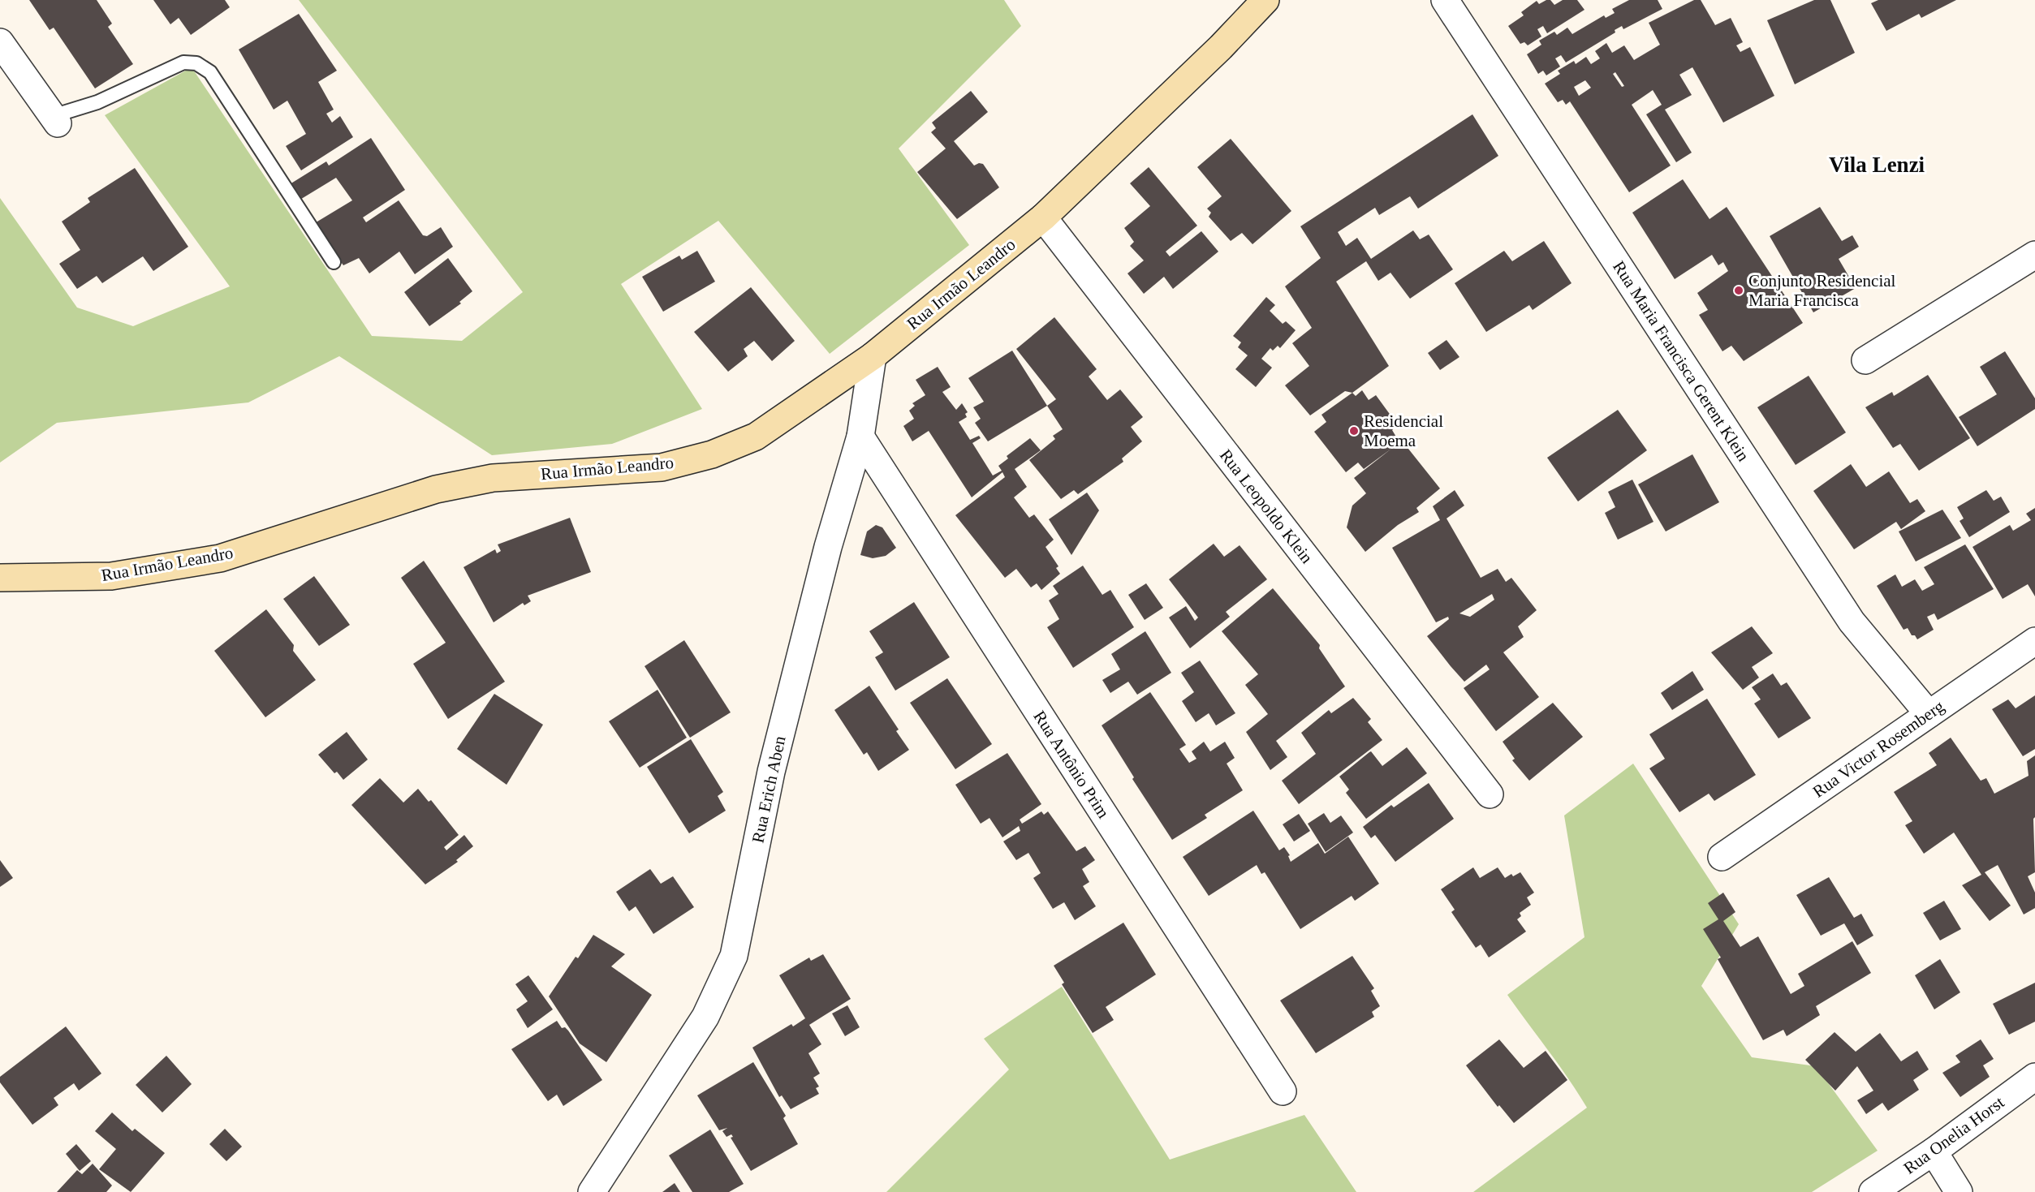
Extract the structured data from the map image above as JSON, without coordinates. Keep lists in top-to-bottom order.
{
  "streets": {
    "street": [
      "Rua Irmão Leandro",
      "Rua Maria Francisca Gerent Klein",
      "Rua Leopoldo Klein",
      "Rua Victor Rosemberg",
      "Rua Antônio Prim",
      "Rua Erich Aben",
      "Rua Onelia Horst"
    ]
  },
  "crossings": [
    ["Rua Irmão Leandro", "Rua Leopoldo Klein"],
    ["Rua Irmão Leandro", "Rua Erich Aben"],
    ["Rua Maria Francisca Gerent Klein", "Rua Victor Rosemberg"],
    ["Rua Antônio Prim", "Rua Erich Aben"]
  ],
  "districts": ["Vila Lenzi"],
  "places": ["Conjunto Residencial Maria Francisca", "Residencial Moema"]
}
